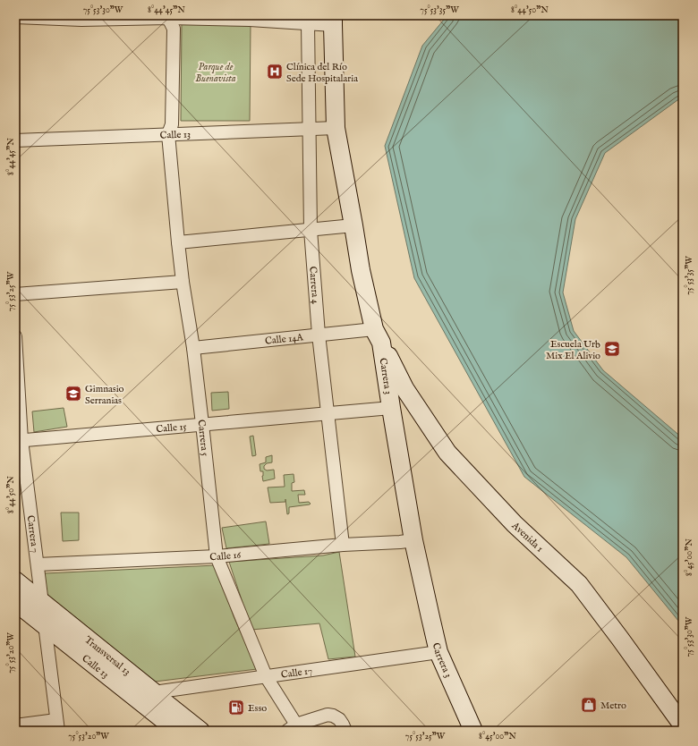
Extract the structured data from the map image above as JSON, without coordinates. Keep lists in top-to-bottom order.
{
  "streets": {
    "street": [
      "Calle 13",
      "Carrera 4",
      "Calle 14A",
      "Carrera 3",
      "Calle 15",
      "Carrera 5",
      "Carrera 7",
      "Avenida 1",
      "Calle 16",
      "Transversal 13",
      "Calle 17"
    ]
  },
  "crossings": [
    ["Calle 13", "Carrera 4"],
    ["Calle 13", "Carrera 3"],
    ["Calle 13", "Carrera 5"],
    ["Calle 13", "Carrera 7"],
    ["Carrera 4", "Calle 14A"],
    ["Carrera 4", "Calle 15"],
    ["Carrera 4", "Calle 16"],
    ["Calle 14A", "Carrera 3"],
    ["Calle 14A", "Carrera 5"],
    ["Calle 14A", "Avenida 1"],
    ["Carrera 3", "Calle 15"],
    ["Carrera 3", "Avenida 1"],
    ["Carrera 3", "Calle 16"],
    ["Carrera 3", "Calle 17"],
    ["Calle 15", "Carrera 5"],
    ["Calle 15", "Carrera 7"],
    ["Carrera 5", "Calle 16"],
    ["Carrera 5", "Calle 17"],
    ["Carrera 7", "Calle 16"],
    ["Carrera 7", "Transversal 13"],
    ["Transversal 13", "Calle 17"]
  ],
  "parks": ["Parque de Buenavista"],
  "places": {
    "hospital": ["Clínica del Río Sede Hospitalaria"],
    "school or university": ["Escuela Urb Mix El Alivio", "Gimnasio Serranias"],
    "shop": ["Metro"],
    "fuel station": ["Esso"]
  },
  "coordinates": [
    "75°53'30\"W",
    "8°44'45\"N",
    "75°53'35\"W",
    "8°44'50\"N",
    "75°53'25\"W",
    "8°45'00\"N",
    "75°53'20\"W"
  ]
}
